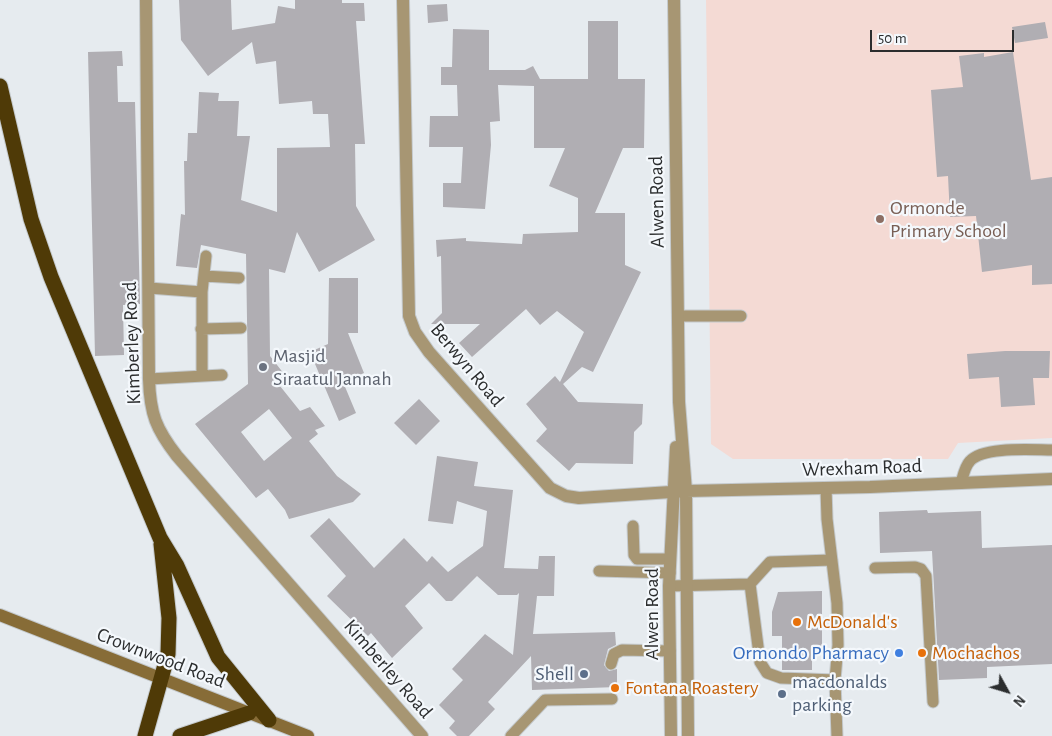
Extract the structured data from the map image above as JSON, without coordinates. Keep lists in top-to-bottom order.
{
  "streets": {
    "main road": ["Crownwood Road"],
    "street": [
      "Alwen Road",
      "Kimberley Road",
      "Berwyn Road",
      "Wrexham Road"
    ]
  },
  "crossings": [
    ["Alwen Road", "Berwyn Road"],
    ["Alwen Road", "Wrexham Road"],
    ["Berwyn Road", "Wrexham Road"]
  ],
  "places": [
    "Ormonde Primary School",
    "Masjid Siraatul Jannah",
    "McDonald's",
    "Ormondo Pharmacy",
    "Mochachos",
    "Shell",
    "Fontana Roastery",
    "macdonalds parking"
  ],
  "scale_bar": "50 m",
  "north": "bottom right"
}
